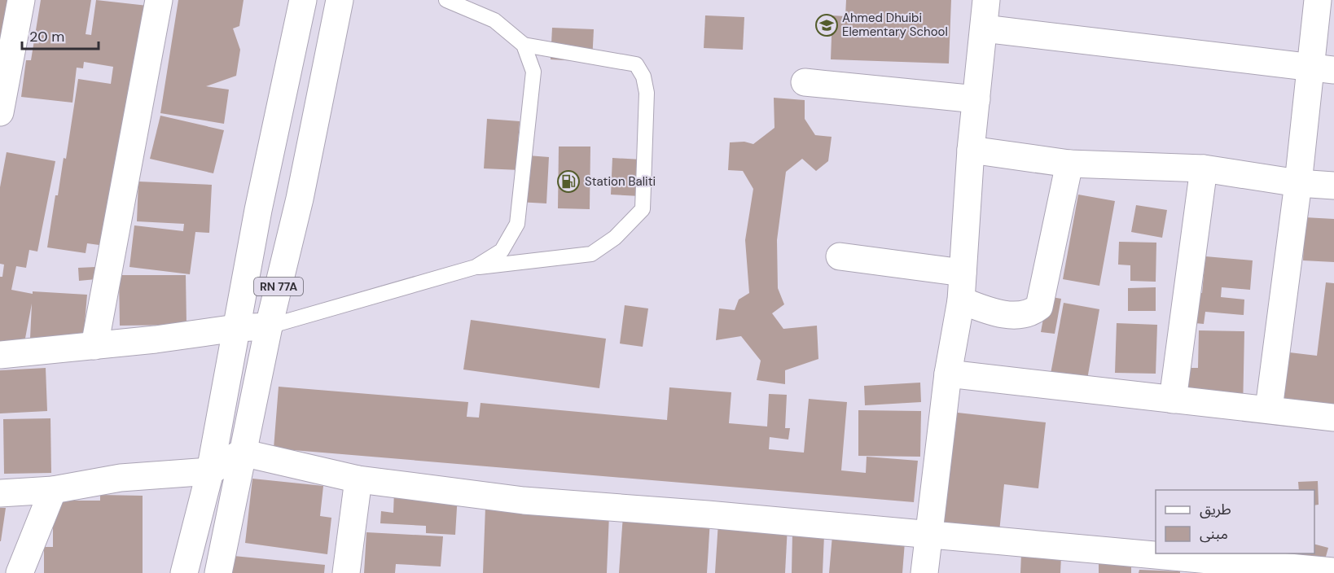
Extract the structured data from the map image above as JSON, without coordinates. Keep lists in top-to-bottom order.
{
  "streets": {
    "street": ["RN 77A"]
  },
  "places": {
    "school or university": ["Ahmed Dhuibi Elementary School"],
    "fuel station": ["Station Baliti"]
  },
  "legend": ["طريق", "مبنى"],
  "scale_bar": "20 m"
}
